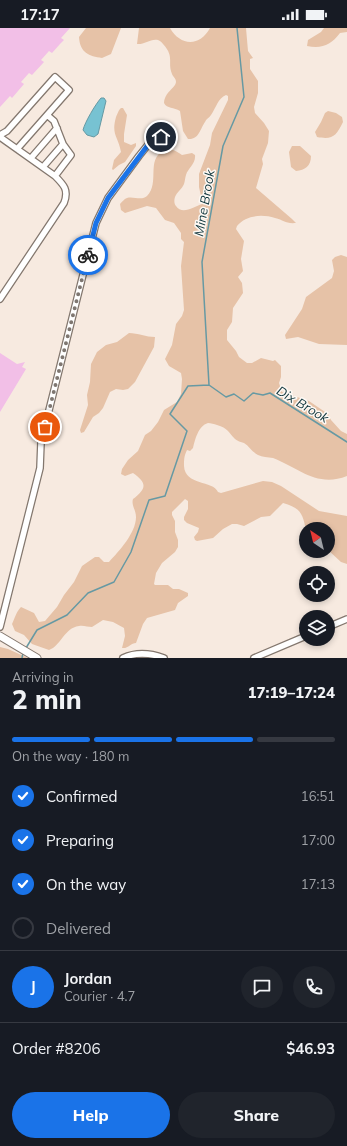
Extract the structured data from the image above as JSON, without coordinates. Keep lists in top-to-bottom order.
{
  "water": ["Mine Brook", "Dix Brook"],
  "north": "top left",
  "page": {
    "status": "17:17",
    "heading": ["2 min", "Arriving in", "17:19–17:24"],
    "panel": [
      "Jordan",
      "Courier · 4.7",
      "Order #8206",
      "$46.93"
    ],
    "bar": "On the way · 180 m",
    "list": [
      ["Confirmed", "16:51"],
      ["Preparing", "17:00"],
      ["On the way", "17:13"],
      "Delivered"
    ],
    "round": "J",
    "buttons": ["Help", "Share"]
  }
}
